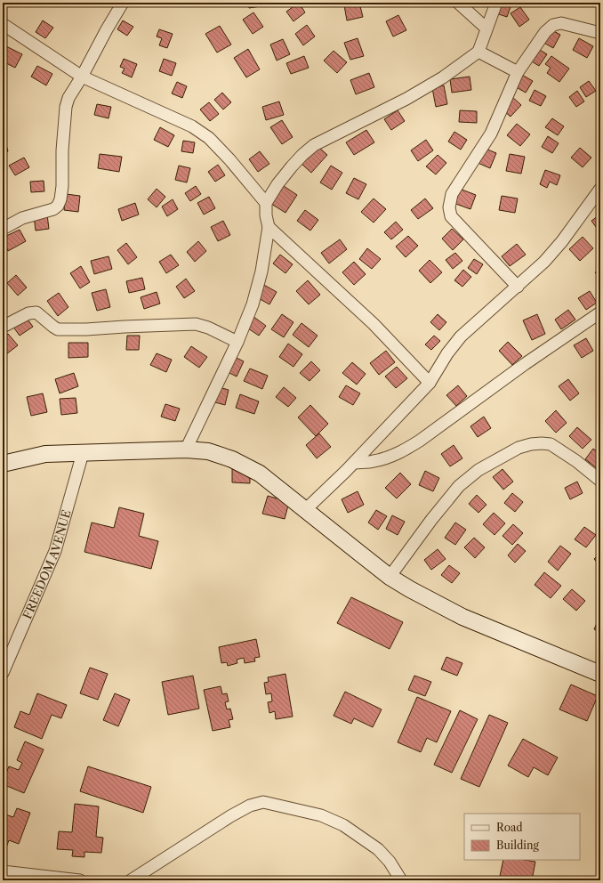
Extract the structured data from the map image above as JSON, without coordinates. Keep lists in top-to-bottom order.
{
  "streets": {
    "street": ["FREEDOM AVENUE"]
  },
  "legend": ["Road", "Building"]
}
